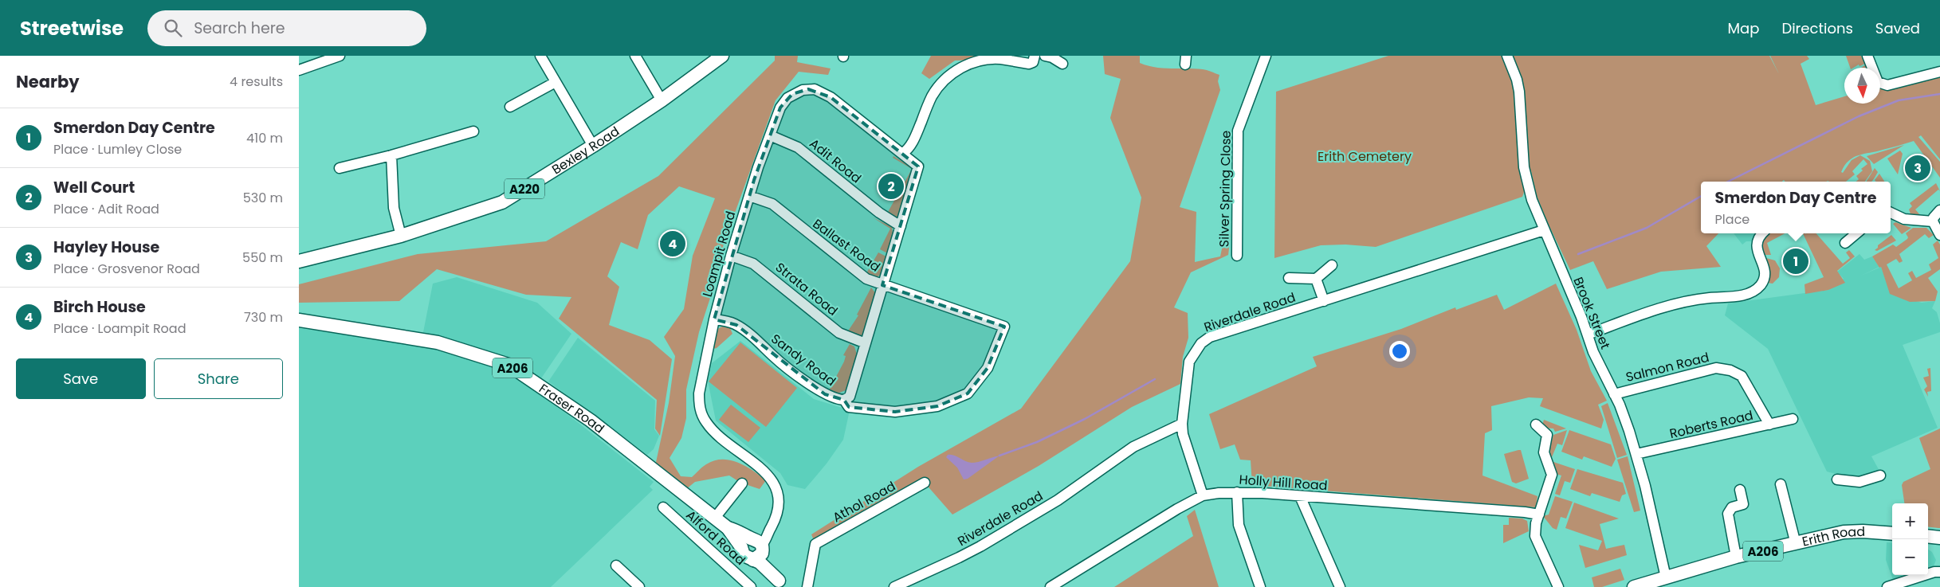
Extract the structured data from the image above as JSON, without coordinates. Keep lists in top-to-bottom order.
{
  "streets": {
    "main road": [
      "Bexley Road",
      "A220",
      "A206",
      "Fraser Road",
      "Erith Road"
    ],
    "street": [
      "Adit Road",
      "Silver Spring Close",
      "Ballast Road",
      "Loampit Road",
      "Strata Road",
      "Riverdale Road",
      "Brook Street",
      "Sandy Road",
      "Salmon Road",
      "Roberts Road",
      "Holly Hill Road",
      "Athol Road",
      "Alford Road"
    ]
  },
  "crossings": [
    ["Adit Road", "Loampit Road"],
    ["Ballast Road", "Loampit Road"],
    ["Ballast Road", "Sandy Road"],
    ["Loampit Road", "Strata Road"],
    ["Loampit Road", "Sandy Road"],
    ["Loampit Road", "Fraser Road"],
    ["Riverdale Road", "Brook Street"],
    ["Brook Street", "Salmon Road"],
    ["Brook Street", "Roberts Road"],
    ["Brook Street", "Erith Road"],
    ["Salmon Road", "Roberts Road"]
  ],
  "parks": ["Erith Cemetery"],
  "north": "bottom",
  "page": {
    "header": "Streetwise",
    "search": "Search here",
    "nav": ["Map", "Directions", "Saved"],
    "heading": ["Nearby", "4 results"],
    "list": [
      {
        "mark": "1",
        "name": "Smerdon Day Centre",
        "note": "Place · Lumley Close",
        "value": "410 m"
      },
      {
        "mark": "2",
        "name": "Well Court",
        "note": "Place · Adit Road",
        "value": "530 m"
      },
      {
        "mark": "3",
        "name": "Hayley House",
        "note": "Place · Grosvenor Road",
        "value": "550 m"
      },
      {
        "mark": "4",
        "name": "Birch House",
        "note": "Place · Loampit Road",
        "value": "730 m"
      }
    ],
    "pins": [
      "3",
      "2",
      "4",
      "1"
    ],
    "popup": ["Smerdon Day Centre", "Place"],
    "buttons": ["Save", "Share"],
    "map_buttons": ["+", "−"]
  }
}
